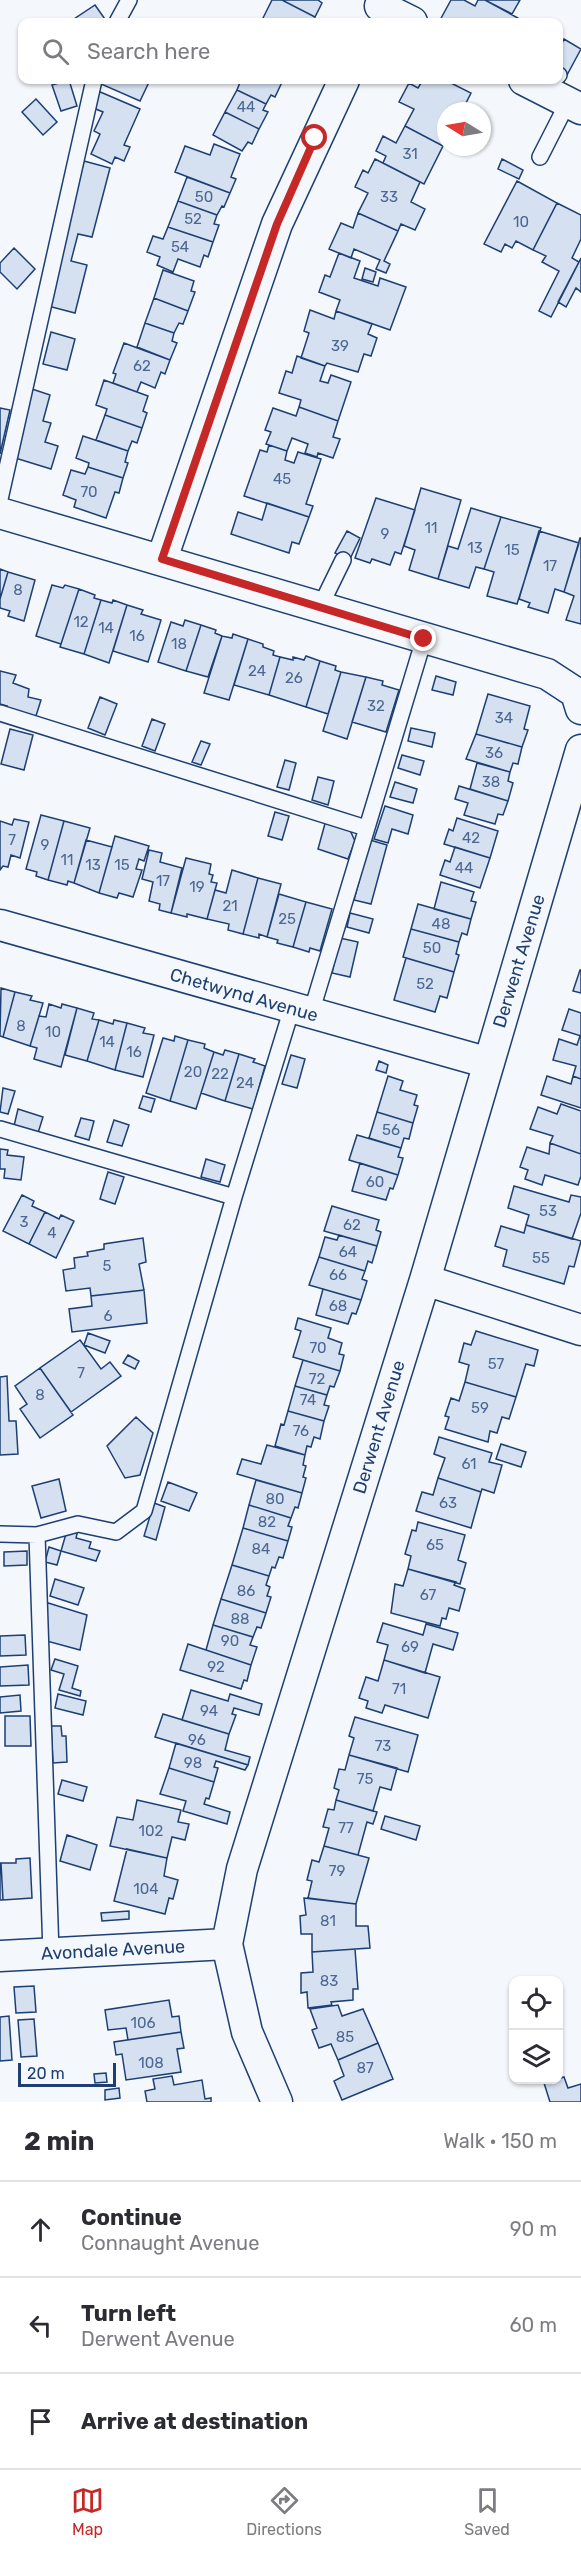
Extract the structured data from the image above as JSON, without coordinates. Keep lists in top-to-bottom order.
{
  "streets": {
    "street": ["Derwent Avenue", "Chetwynd Avenue", "Avondale Avenue"]
  },
  "crossings": [
    ["Derwent Avenue", "Chetwynd Avenue"],
    ["Derwent Avenue", "Avondale Avenue"]
  ],
  "house_numbers": [
    "44",
    "31",
    "50",
    "33",
    "52",
    "10",
    "54",
    "39",
    "62",
    "45",
    "70",
    "11",
    "9",
    "13",
    "15",
    "17",
    "8",
    "12",
    "14",
    "16",
    "18",
    "24",
    "26",
    "32",
    "34",
    "36",
    "38",
    "42",
    "7",
    "9",
    "11",
    "13",
    "15",
    "44",
    "17",
    "19",
    "21",
    "25",
    "48",
    "50",
    "52",
    "8",
    "10",
    "14",
    "16",
    "20",
    "22",
    "24",
    "56",
    "60",
    "53",
    "3",
    "62",
    "4",
    "64",
    "55",
    "5",
    "66",
    "68",
    "6",
    "70",
    "57",
    "7",
    "72",
    "8",
    "74",
    "59",
    "76",
    "61",
    "80",
    "63",
    "82",
    "65",
    "84",
    "86",
    "67",
    "88",
    "90",
    "69",
    "92",
    "71",
    "94",
    "96",
    "73",
    "98",
    "75",
    "77",
    "102",
    "79",
    "104",
    "81",
    "83",
    "106",
    "85",
    "108",
    "87"
  ],
  "scale_bar": "20 m",
  "north": "left",
  "page": {
    "search": "Search here",
    "scale": "20 m",
    "heading": ["2 min", "Walk · 150 m"],
    "list": [
      ["Continue", "Connaught Avenue", "90 m"],
      ["Turn left", "Derwent Avenue", "60 m"],
      "Arrive at destination"
    ],
    "nav": ["Map", "Directions", "Saved"]
  }
}
